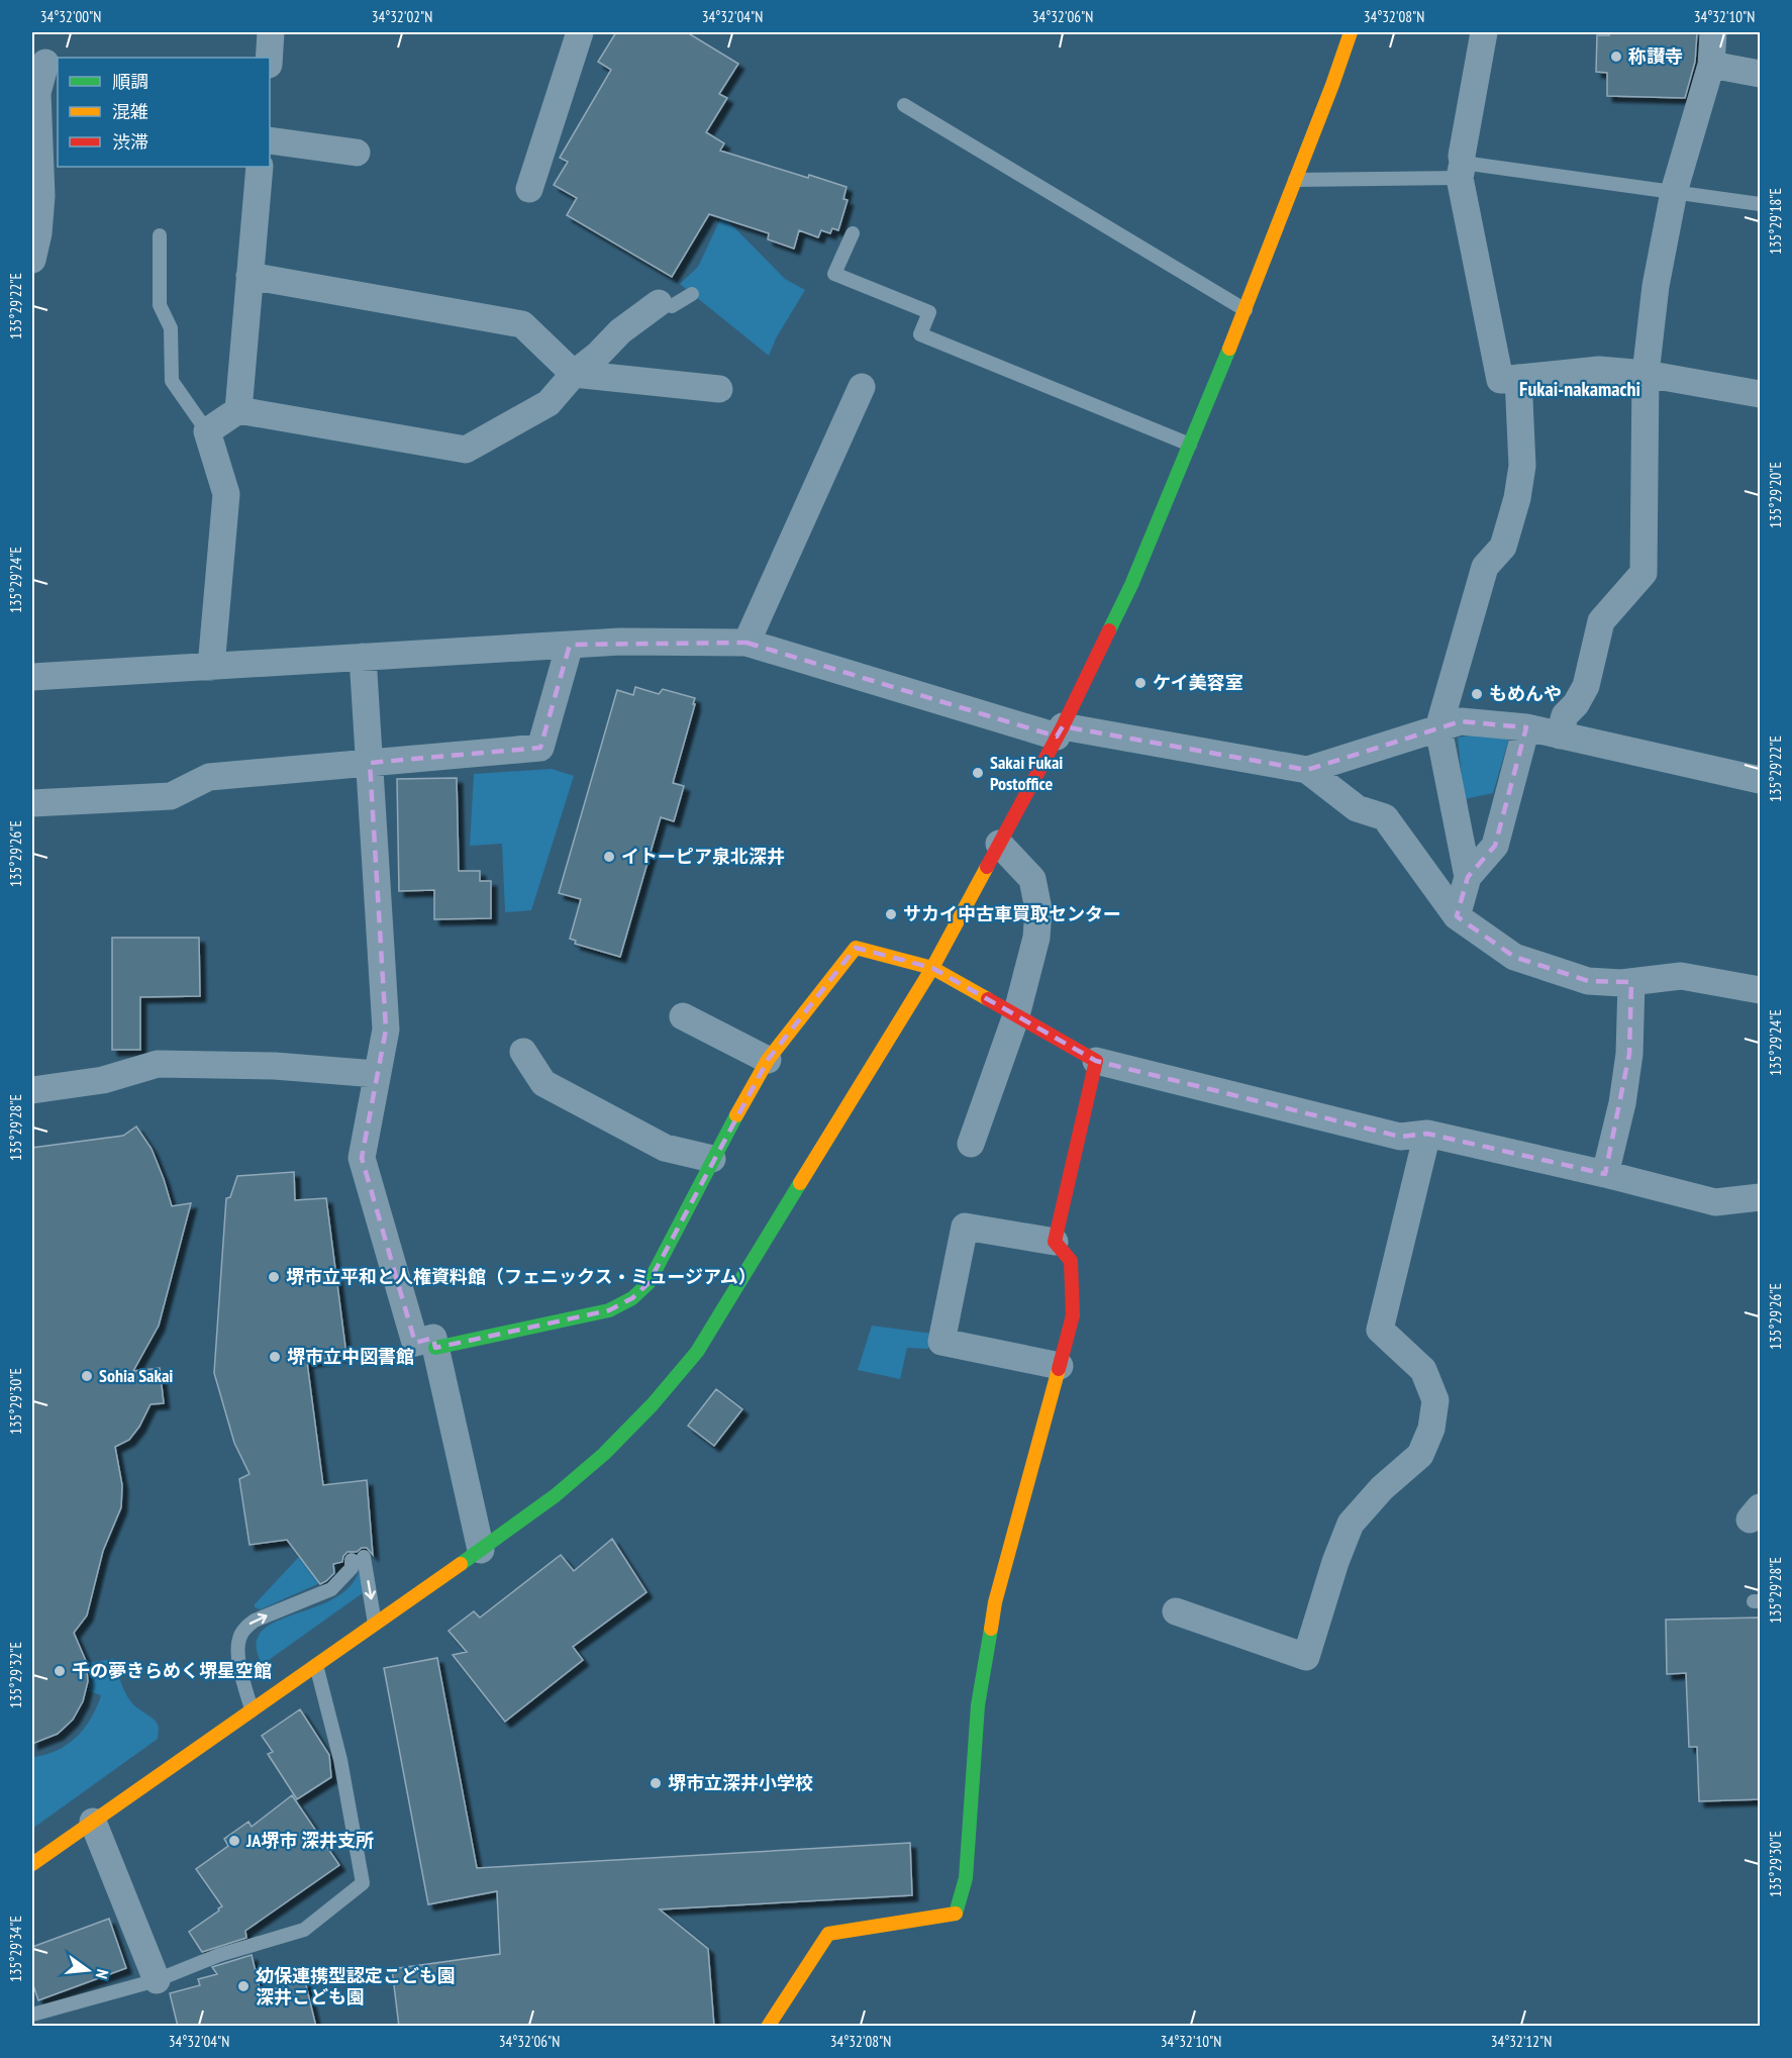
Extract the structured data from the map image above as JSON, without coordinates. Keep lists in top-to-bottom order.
{
  "districts": ["Fukai-nakamachi"],
  "places": [
    "称讃寺",
    "ケイ美容室",
    "もめんや",
    "Sakai Fukai Postoffice",
    "イトーピア泉北深井",
    "サカイ中古車買取センター",
    "堺市立平和と人権資料館（フェニックス・ミュージアム）",
    "堺市立中図書館",
    "Sohia Sakai",
    "千の夢きらめく堺星空館",
    "堺市立深井小学校",
    "JA堺市 深井支所",
    "幼保連携型認定こども園 深井こども園"
  ],
  "legend": ["順調", "混雑", "渋滞"],
  "north": "right",
  "coordinates": [
    "34°32'00\"N",
    "34°32'02\"N",
    "34°32'04\"N",
    "34°32'06\"N",
    "34°32'08\"N",
    "34°32'10\"N",
    "135°29'18\"E",
    "135°29'22\"E",
    "135°29'20\"E",
    "135°29'24\"E",
    "135°29'26\"E",
    "135°29'28\"E",
    "135°29'30\"E",
    "135°29'32\"E",
    "135°29'34\"E",
    "34°32'12\"N"
  ]
}
